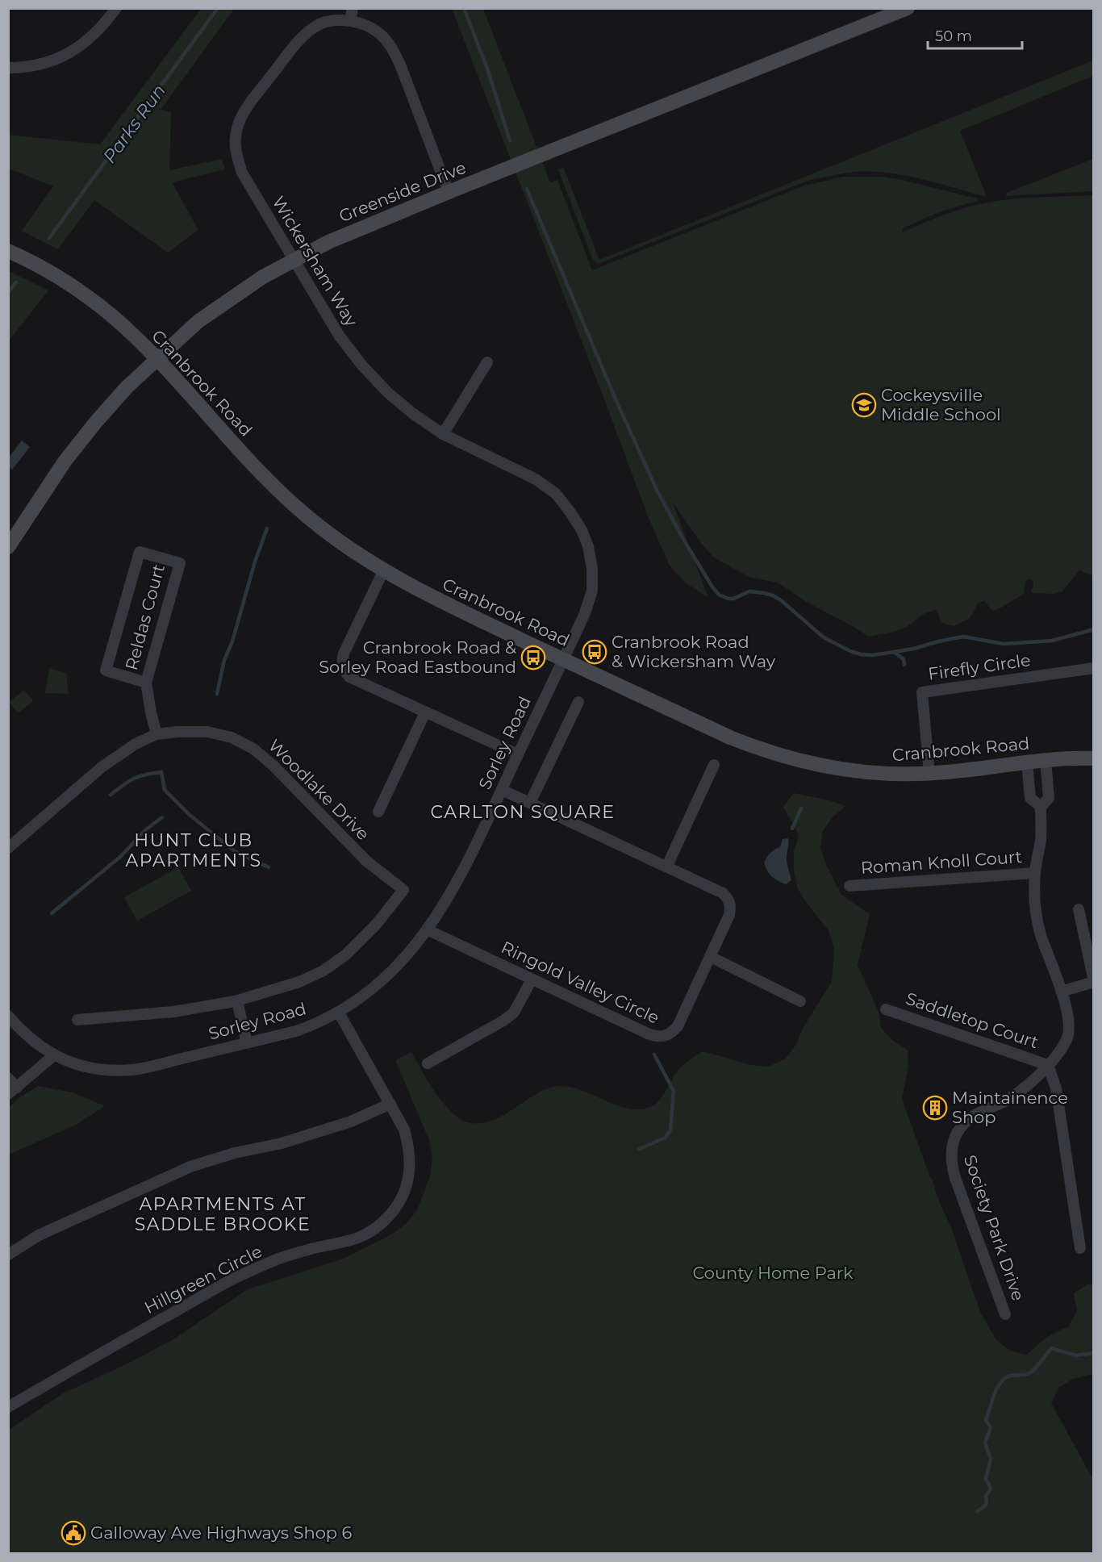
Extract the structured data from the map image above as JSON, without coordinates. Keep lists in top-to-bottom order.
{
  "streets": {
    "street": [
      "Greenside Drive",
      "Wickersham Way",
      "Cranbrook Road",
      "Reldas Court",
      "Firefly Circle",
      "Sorley Road",
      "Woodlake Drive",
      "Roman Knoll Court",
      "Ringold Valley Circle",
      "Saddletop Court",
      "Society Park Drive",
      "Hillgreen Circle"
    ]
  },
  "crossings": [
    ["Greenside Drive", "Wickersham Way"],
    ["Greenside Drive", "Cranbrook Road"],
    ["Wickersham Way", "Cranbrook Road"],
    ["Wickersham Way", "Sorley Road"],
    ["Cranbrook Road", "Firefly Circle"],
    ["Cranbrook Road", "Sorley Road"],
    ["Reldas Court", "Woodlake Drive"],
    ["Sorley Road", "Ringold Valley Circle"],
    ["Sorley Road", "Hillgreen Circle"],
    ["Roman Knoll Court", "Society Park Drive"],
    ["Saddletop Court", "Society Park Drive"]
  ],
  "districts": ["CARLTON SQUARE", "HUNT CLUB APARTMENTS", "APARTMENTS AT SADDLE BROOKE"],
  "water": ["Parks Run"],
  "parks": ["County Home Park"],
  "places": {
    "school or university": ["Cockeysville Middle School"],
    "bus stop": ["Cranbrook Road & Wickersham Way", "Cranbrook Road & Sorley Road Eastbound"],
    "building": ["Maintainence Shop"],
    "public building": ["Galloway Ave Highways Shop 6"]
  },
  "scale_bar": "50 m"
}
